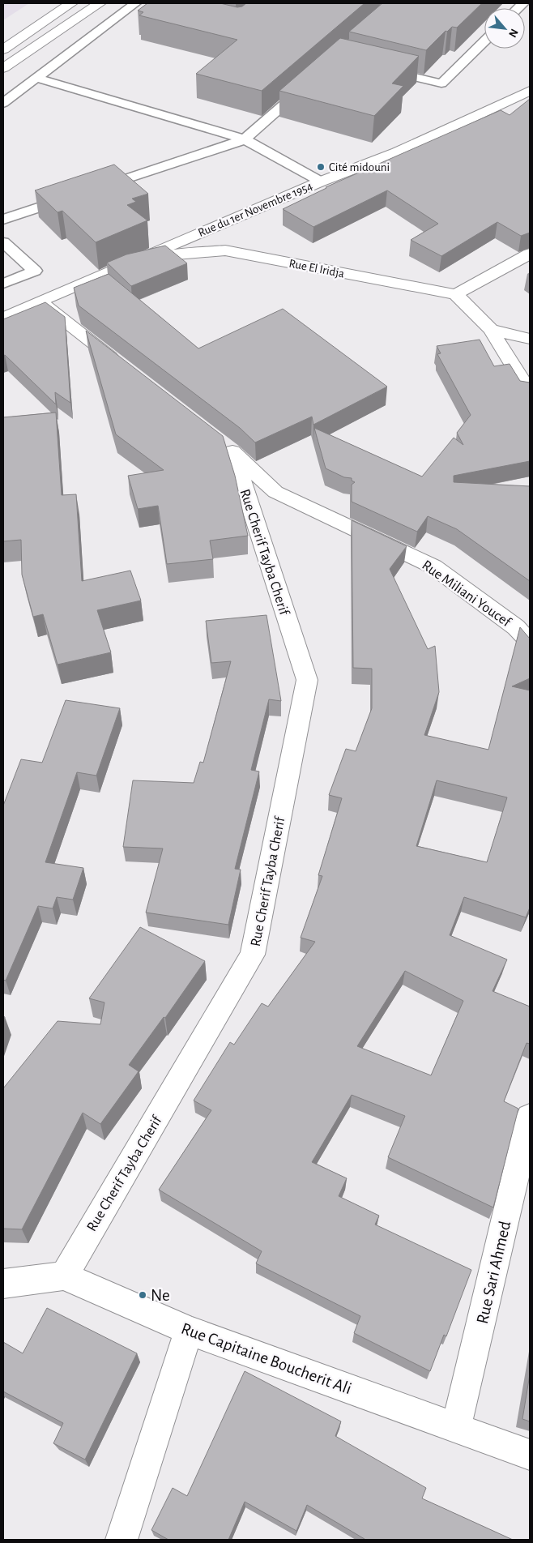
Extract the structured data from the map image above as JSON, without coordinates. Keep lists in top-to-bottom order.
{
  "streets": {
    "street": [
      "Rue du 1er Novembre 1954",
      "Rue El Iridja",
      "Rue Cherif Tayba Cherif",
      "Rue Miliani Youcef",
      "Rue Sari Ahmed",
      "Rue Capitaine Boucherit Ali"
    ]
  },
  "crossings": [
    ["Rue du 1er Novembre 1954", "Rue El Iridja"],
    ["Rue Cherif Tayba Cherif", "Rue Miliani Youcef"],
    ["Rue Cherif Tayba Cherif", "Rue Capitaine Boucherit Ali"],
    ["Rue Sari Ahmed", "Rue Capitaine Boucherit Ali"]
  ],
  "places": ["Cité midouni", "Ne"],
  "north": "bottom right"
}
